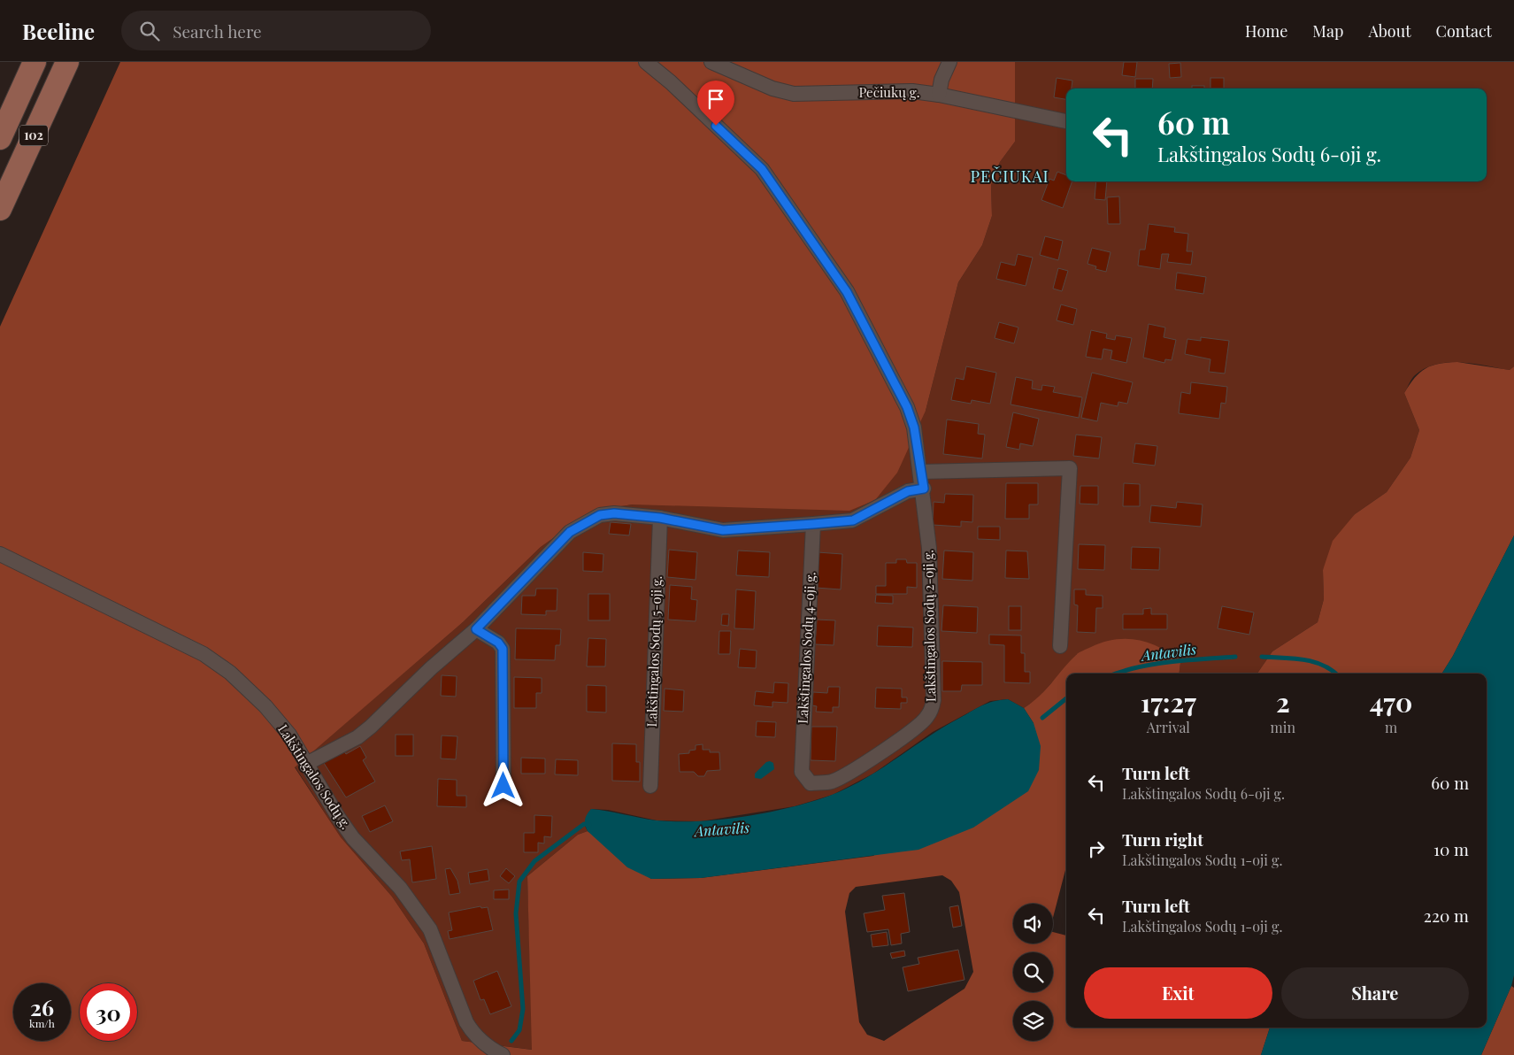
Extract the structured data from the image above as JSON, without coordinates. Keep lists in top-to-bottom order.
{
  "streets": {
    "main road": ["102"],
    "street": [
      "Pečiukų g.",
      "Lakštingalos Sodų 2-oji g.",
      "Lakštingalos Sodų 4-oji g.",
      "Lakštingalos Sodų 5-oji g.",
      "Lakštingalos Sodų g."
    ]
  },
  "crossings": [
    ["Lakštingalos Sodų 2-oji g.", "Lakštingalos Sodų 4-oji g."]
  ],
  "districts": ["PEČIUKAI"],
  "water": ["Antavilis"],
  "page": {
    "header": "Beeline",
    "search": "Search here",
    "nav": [
      "Home",
      "Map",
      "About",
      "Contact"
    ],
    "turn": ["60 m", "Lakštingalos Sodų 6-oji g."],
    "eta": [
      "17:27",
      "Arrival",
      "2",
      "min",
      "470",
      "m"
    ],
    "list": [
      {
        "name": "Turn left",
        "note": "Lakštingalos Sodų 6-oji g.",
        "value": "60 m"
      },
      {
        "name": "Turn right",
        "note": "Lakštingalos Sodų 1-oji g.",
        "value": "10 m"
      },
      {
        "name": "Turn left",
        "note": "Lakštingalos Sodų 1-oji g.",
        "value": "220 m"
      }
    ],
    "buttons": ["Exit", "Share"],
    "speed": "26 km/h",
    "limit": "30"
  }
}
